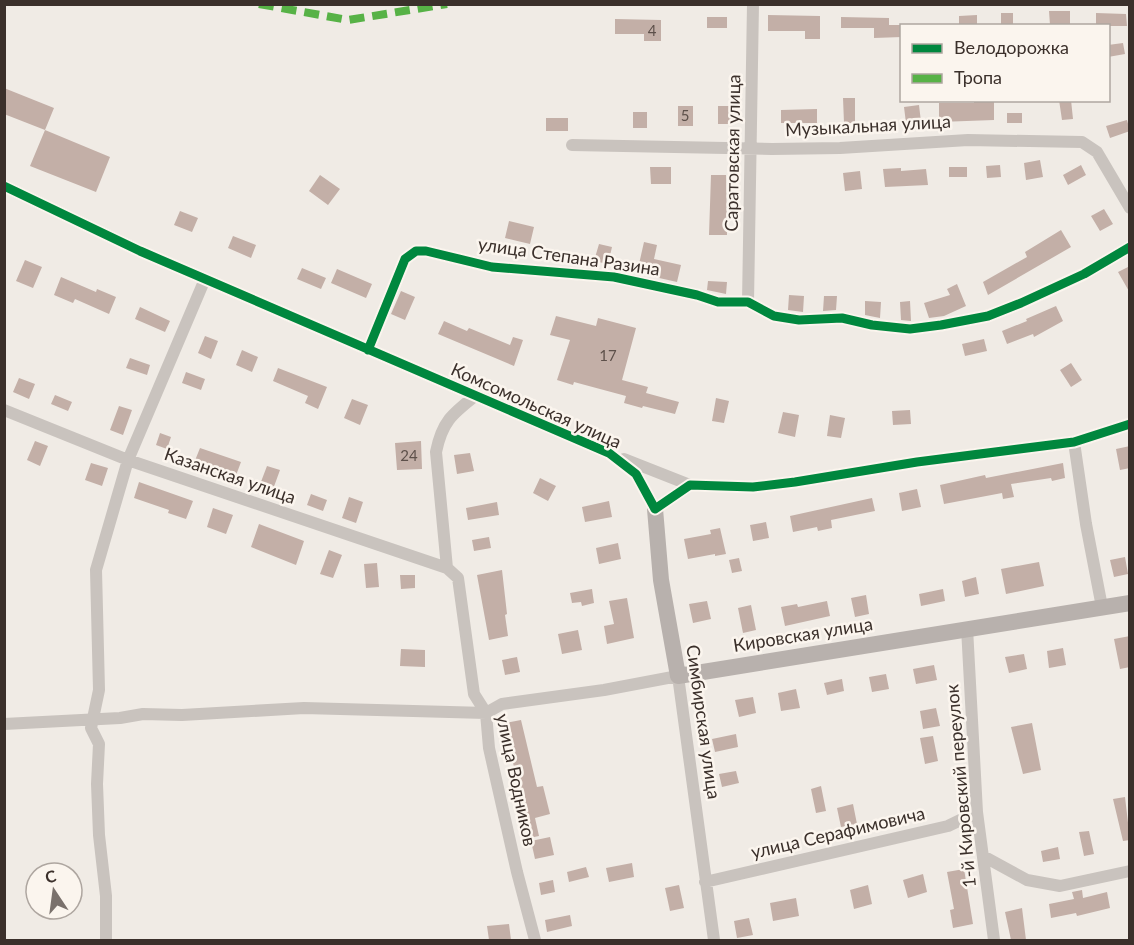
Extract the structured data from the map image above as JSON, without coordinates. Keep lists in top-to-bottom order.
{
  "streets": {
    "main road": ["Кировская улица", "Симбирская улица"],
    "street": [
      "Музыкальная улица",
      "Саратовская улица",
      "улица Степана Разина",
      "Комсомольская улица",
      "Казанская улица",
      "улица Водников",
      "1-й Кировский переулок",
      "улица Серафимовича"
    ]
  },
  "crossings": [
    ["Музыкальная улица", "Саратовская улица"],
    ["Саратовская улица", "улица Степана Разина"],
    ["улица Степана Разина", "Комсомольская улица"],
    ["Комсомольская улица", "Симбирская улица"],
    ["Комсомольская улица", "улица Водников"],
    ["Казанская улица", "улица Водников"],
    ["Кировская улица", "Симбирская улица"],
    ["Кировская улица", "улица Водников"],
    ["Кировская улица", "1-й Кировский переулок"],
    ["Симбирская улица", "улица Серафимовича"],
    ["1-й Кировский переулок", "улица Серафимовича"]
  ],
  "house_numbers": [
    "4",
    "5",
    "17",
    "24"
  ],
  "legend": ["Велодорожка", "Тропа"],
  "north": "top"
}
